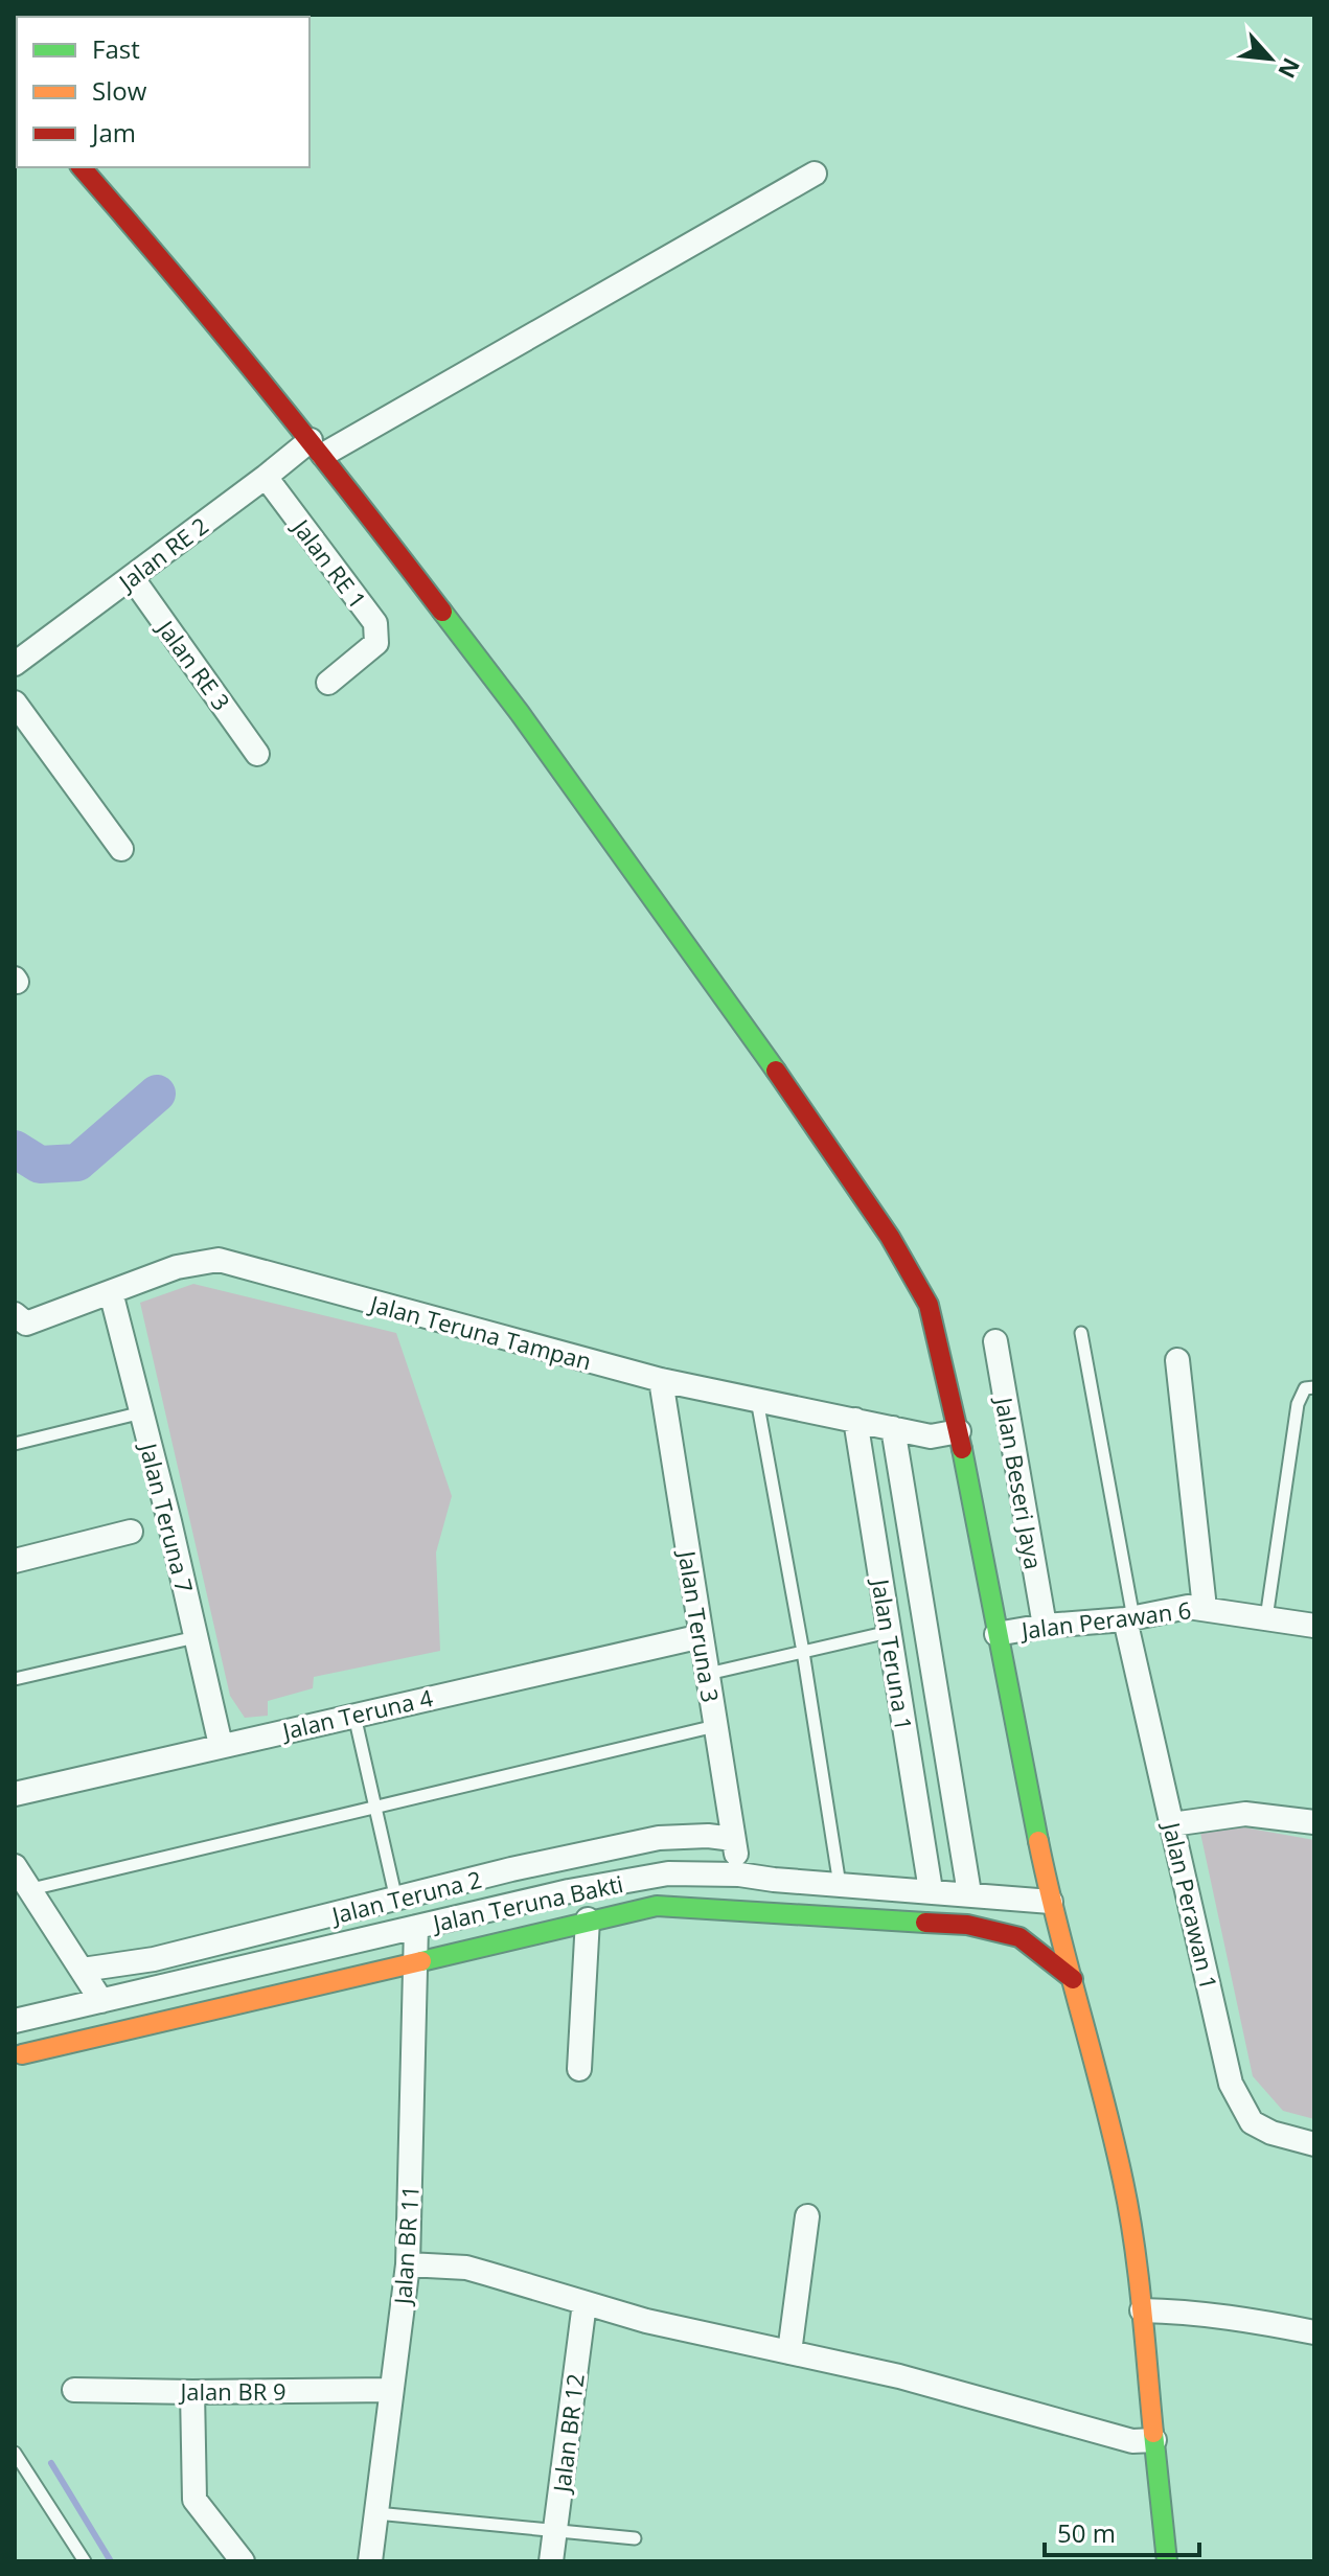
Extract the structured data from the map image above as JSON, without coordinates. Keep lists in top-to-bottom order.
{
  "streets": {
    "street": [
      "Jalan RE 2",
      "Jalan RE 1",
      "Jalan RE 3",
      "Jalan Teruna Tampan",
      "Jalan Beseri Jaya",
      "Jalan Teruna 7",
      "Jalan Perawan 6",
      "Jalan Teruna 3",
      "Jalan Teruna 1",
      "Jalan Teruna 4",
      "Jalan Teruna 2",
      "Jalan Teruna Bakti",
      "Jalan Perawan 1",
      "Jalan BR 11",
      "Jalan BR 9",
      "Jalan BR 12"
    ]
  },
  "crossings": [
    ["Jalan RE 2", "Jalan RE 1"],
    ["Jalan RE 2", "Jalan RE 3"],
    ["Jalan Teruna Tampan", "Jalan Teruna 7"],
    ["Jalan Teruna Tampan", "Jalan Teruna 3"],
    ["Jalan Teruna Tampan", "Jalan Teruna 1"],
    ["Jalan Beseri Jaya", "Jalan Perawan 6"],
    ["Jalan Teruna 7", "Jalan Teruna 4"],
    ["Jalan Perawan 6", "Jalan Perawan 1"],
    ["Jalan Teruna 3", "Jalan Teruna 4"],
    ["Jalan Teruna 3", "Jalan Teruna 2"],
    ["Jalan Teruna 3", "Jalan Teruna Bakti"],
    ["Jalan Teruna 1", "Jalan Teruna Bakti"],
    ["Jalan Teruna Bakti", "Jalan BR 11"],
    ["Jalan BR 11", "Jalan BR 9"]
  ],
  "legend": ["Fast", "Slow", "Jam"],
  "scale_bar": "50 m",
  "north": "bottom right"
}
